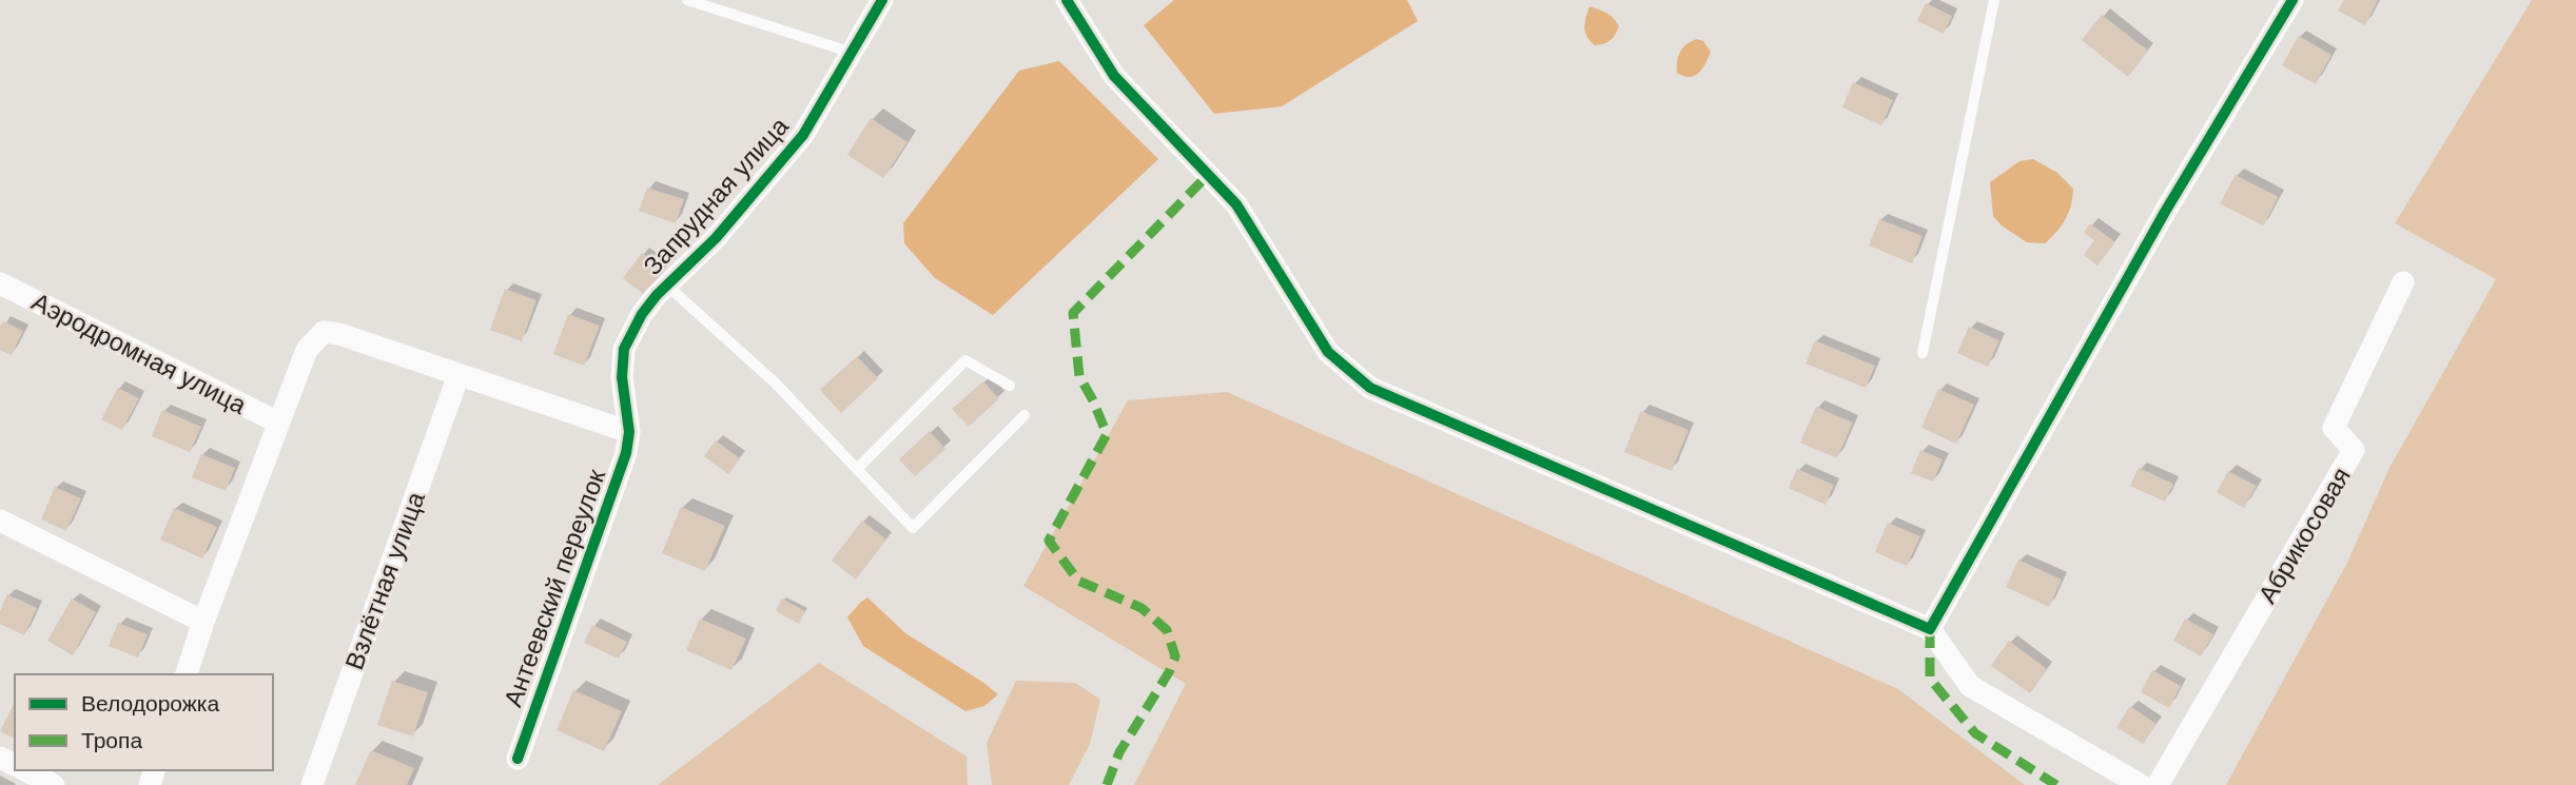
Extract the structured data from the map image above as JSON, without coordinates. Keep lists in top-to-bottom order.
{
  "streets": {
    "street": [
      "Запрудная улица",
      "Аэродромная улица",
      "Абрикосовая",
      "Взлётная улица",
      "Антеевский переулок"
    ]
  },
  "crossings": [
    ["Запрудная улица", "Антеевский переулок"]
  ],
  "legend": ["Велодорожка", "Тропа"]
}
